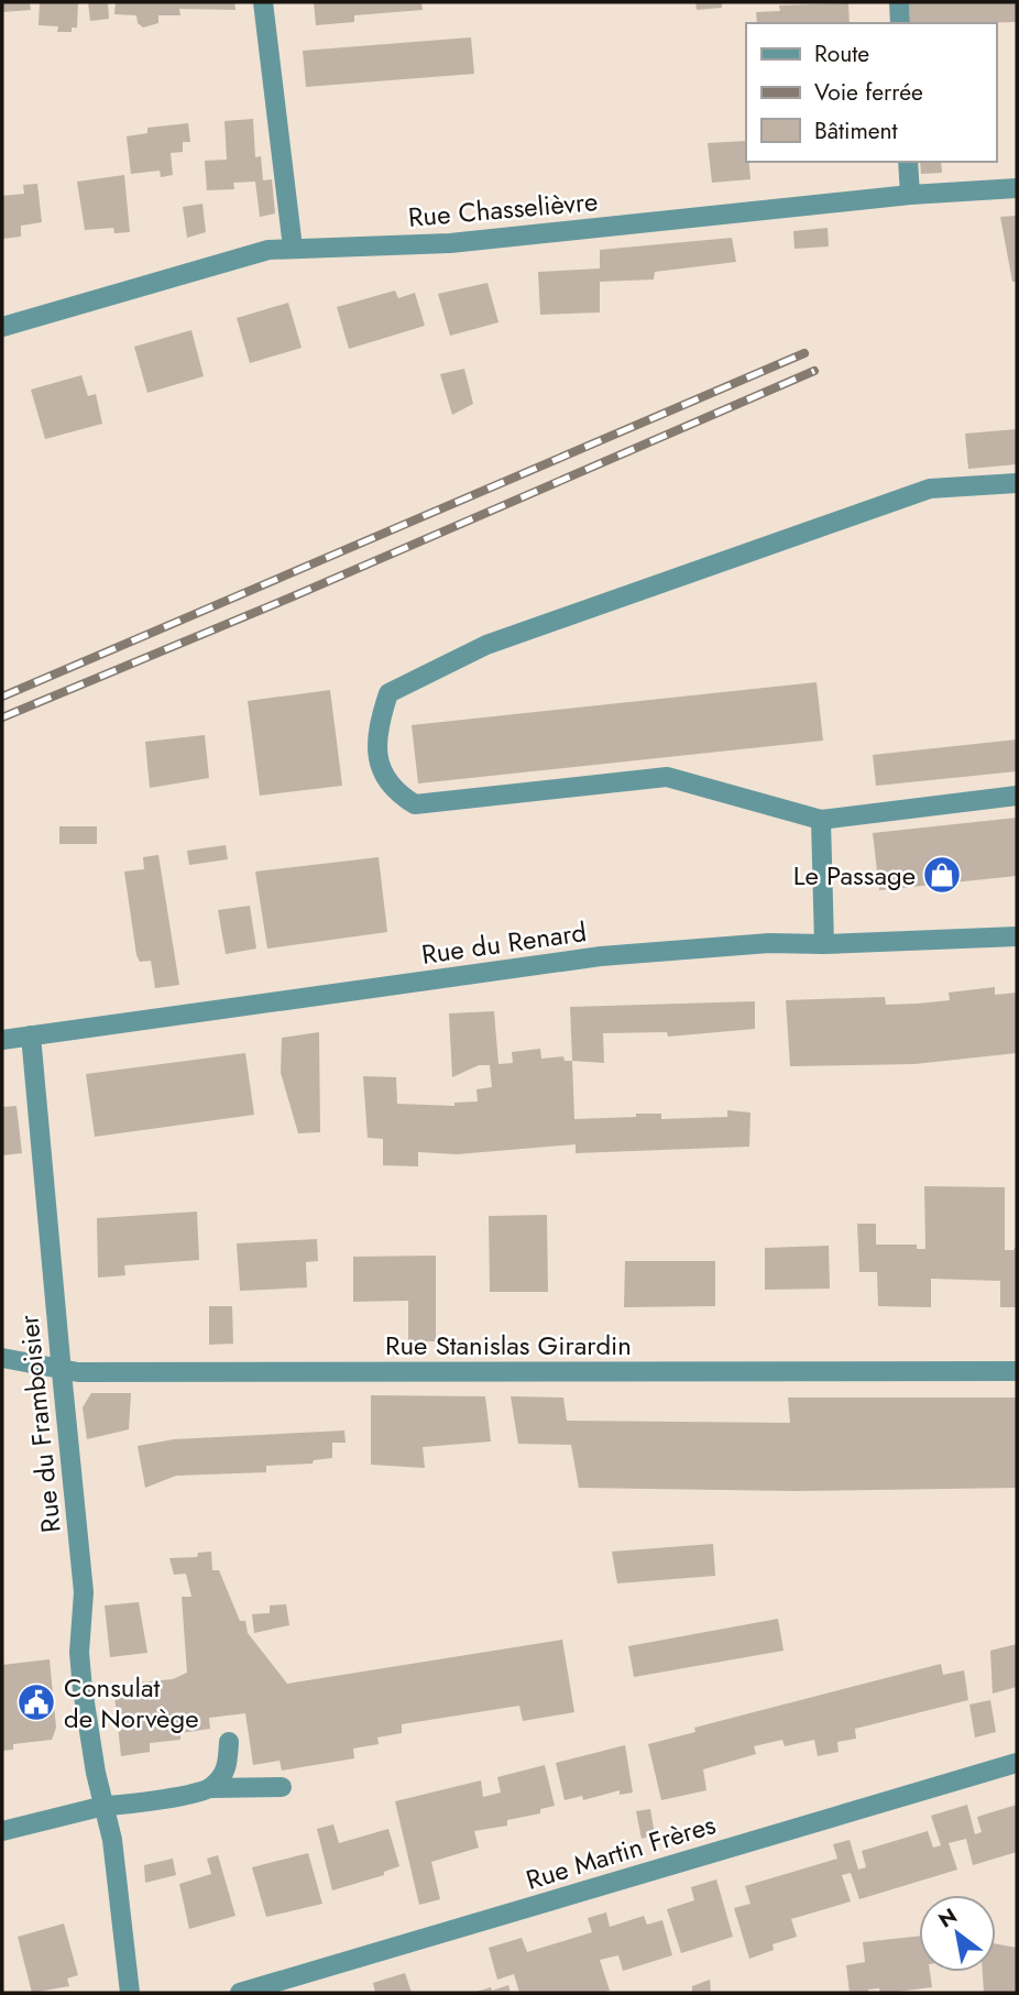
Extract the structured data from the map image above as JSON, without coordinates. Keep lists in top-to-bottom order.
{
  "streets": {
    "street": [
      "Rue Chasselièvre",
      "Rue du Renard",
      "Rue Stanislas Girardin",
      "Rue du Framboisier",
      "Rue Martin Frères"
    ]
  },
  "crossings": [
    ["Rue du Renard", "Rue du Framboisier"],
    ["Rue Stanislas Girardin", "Rue du Framboisier"]
  ],
  "places": {
    "shop": ["Le Passage"],
    "public building": ["Consulat de Norvège"]
  },
  "legend": ["Route", "Voie ferrée", "Bâtiment"],
  "north": "top left"
}
